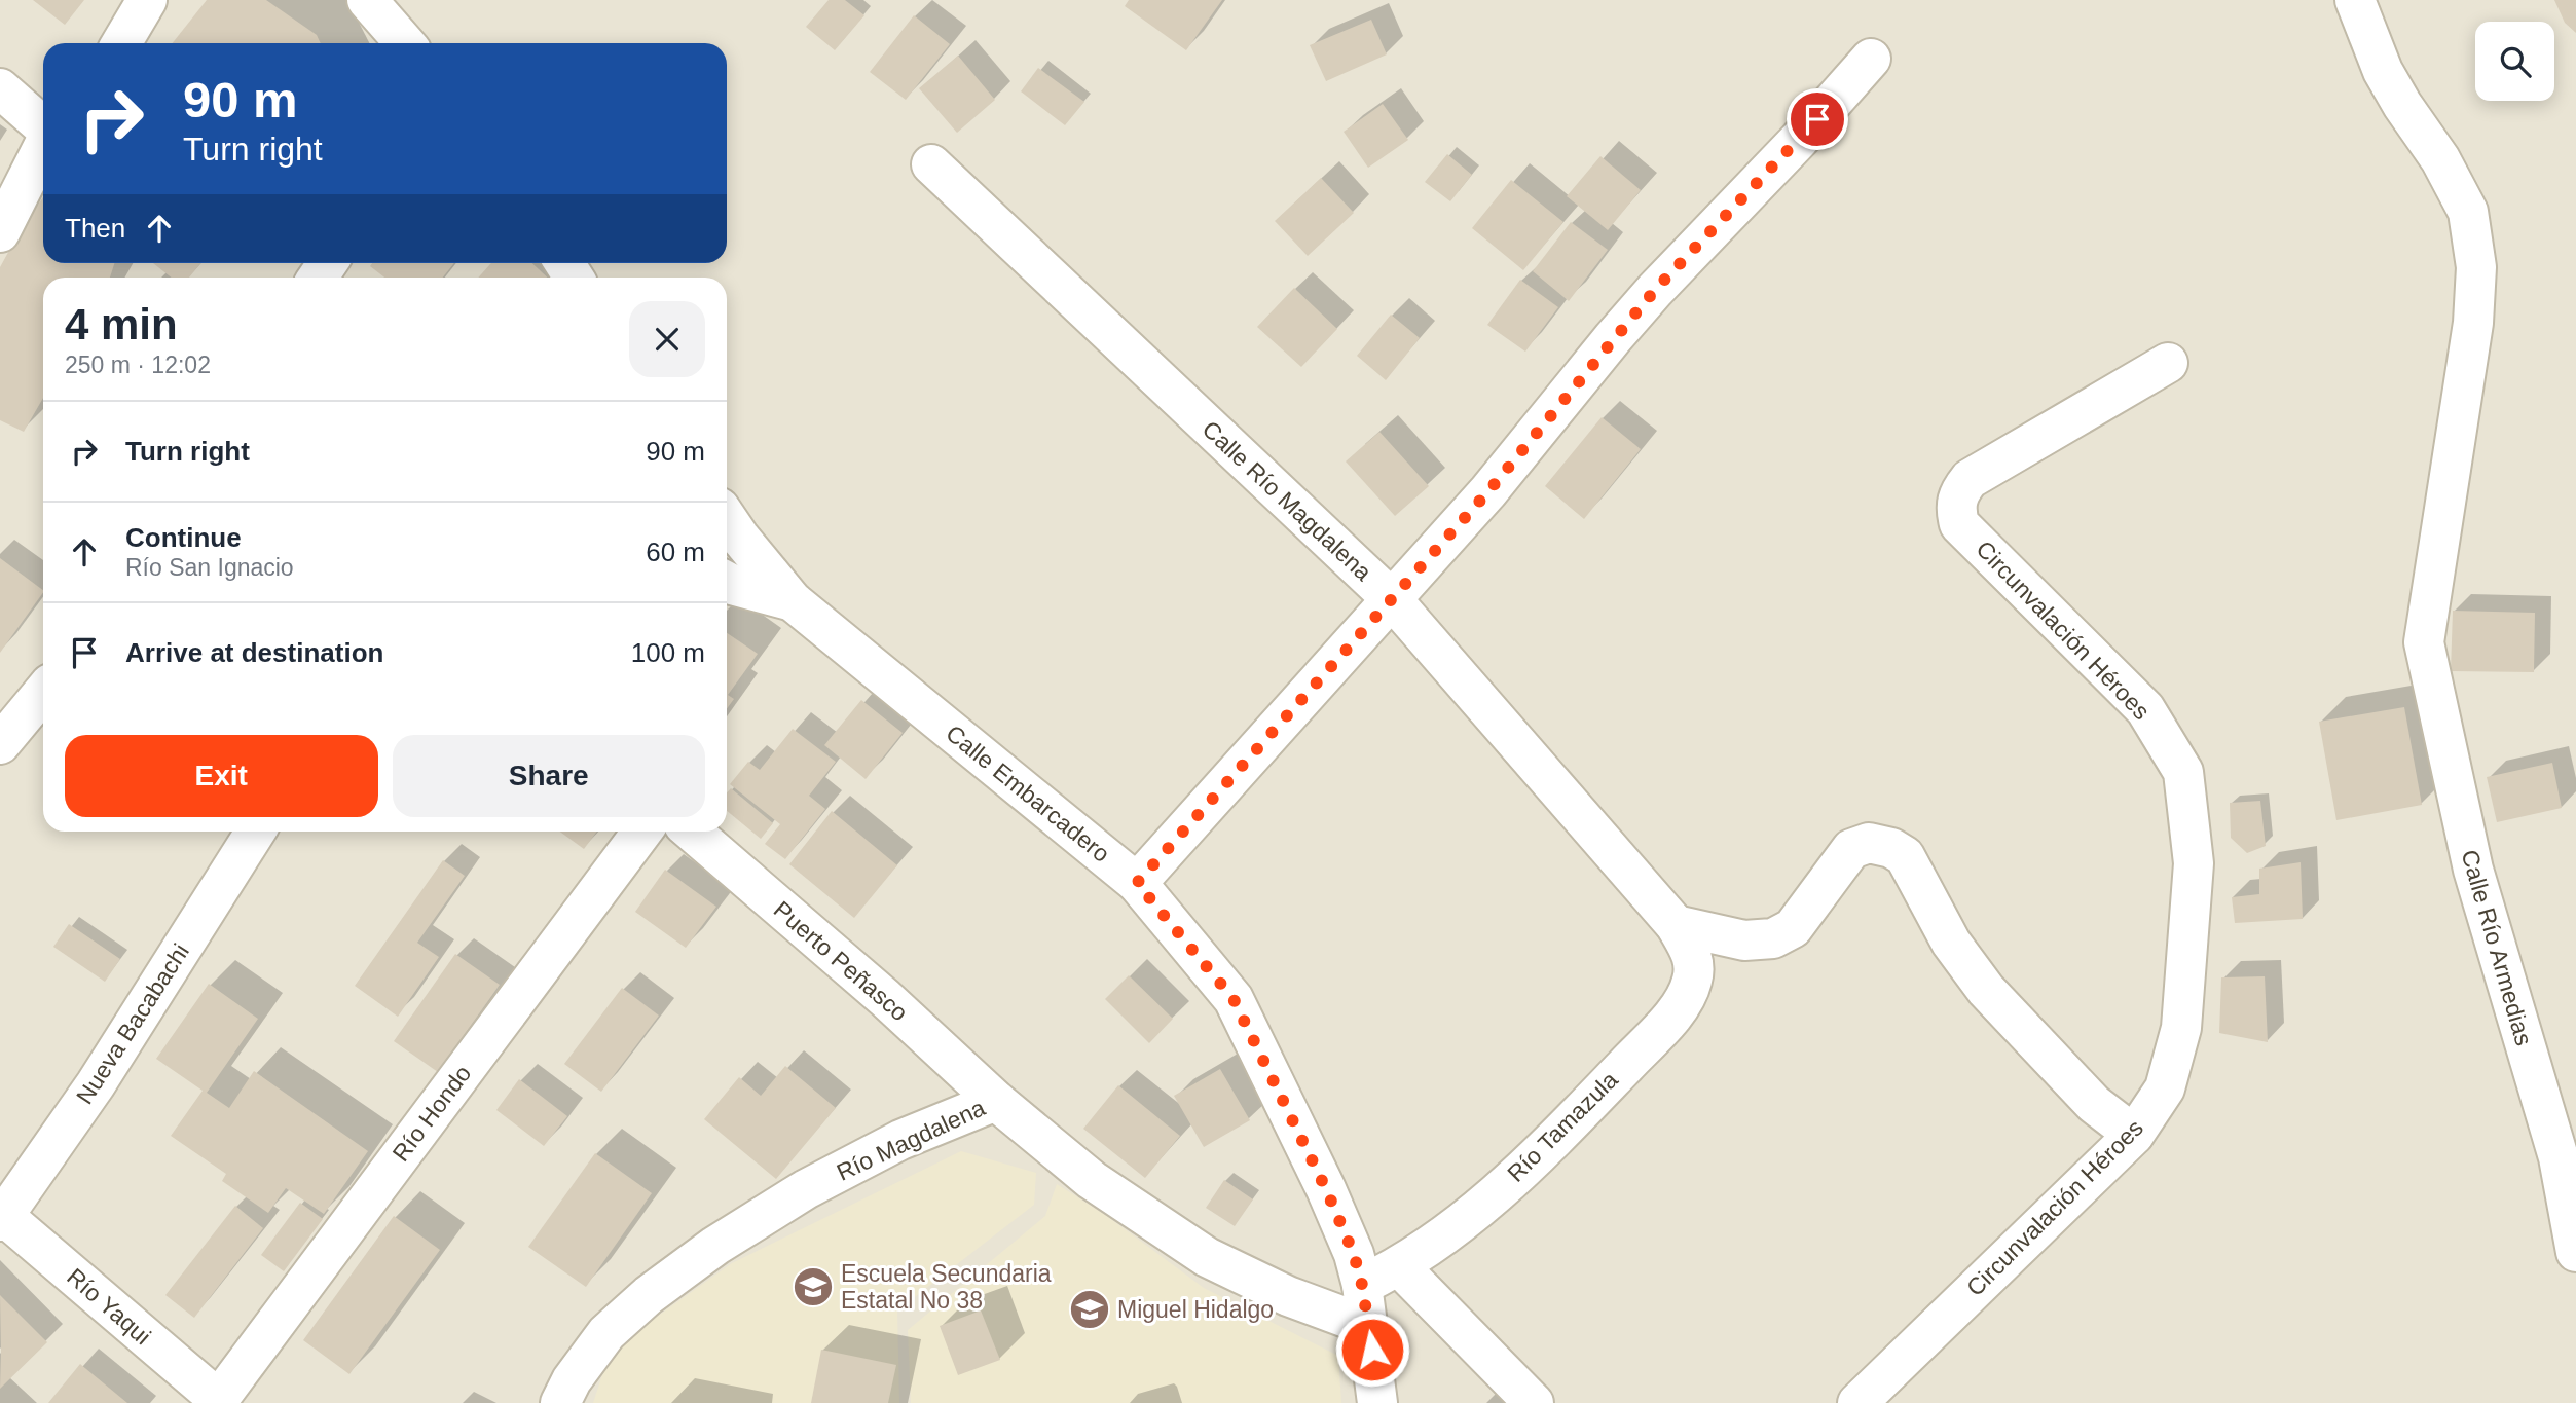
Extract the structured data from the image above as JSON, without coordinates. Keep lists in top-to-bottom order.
{
  "streets": {
    "street": [
      "Calle Río Magdalena",
      "Circunvalación Héroes",
      "Calle Embarcadero",
      "Calle Río Armedias",
      "Puerto Peñasco",
      "Nueva Bacabachi",
      "Río Hondo",
      "Río Tamazula",
      "Río Magdalena",
      "Río Yaqui"
    ]
  },
  "crossings": [
    ["Calle Río Magdalena", "Río Tamazula"],
    ["Calle Embarcadero", "Río Tamazula"],
    ["Calle Embarcadero", "Río Magdalena"],
    ["Puerto Peñasco", "Río Magdalena"],
    ["Nueva Bacabachi", "Río Yaqui"],
    ["Río Hondo", "Río Yaqui"]
  ],
  "places": {
    "school or university": ["Escuela Secundaria Estatal No 38", "Miguel Hidalgo"]
  },
  "page": {
    "turn": ["90 m", "Turn right"],
    "then": "Then",
    "heading": ["4 min", "250 m · 12:02"],
    "list": [
      {
        "name": "Turn right",
        "value": "90 m"
      },
      {
        "name": "Continue",
        "note": "Río San Ignacio",
        "value": "60 m"
      },
      {
        "name": "Arrive at destination",
        "value": "100 m"
      }
    ],
    "buttons": ["Exit", "Share"]
  }
}
